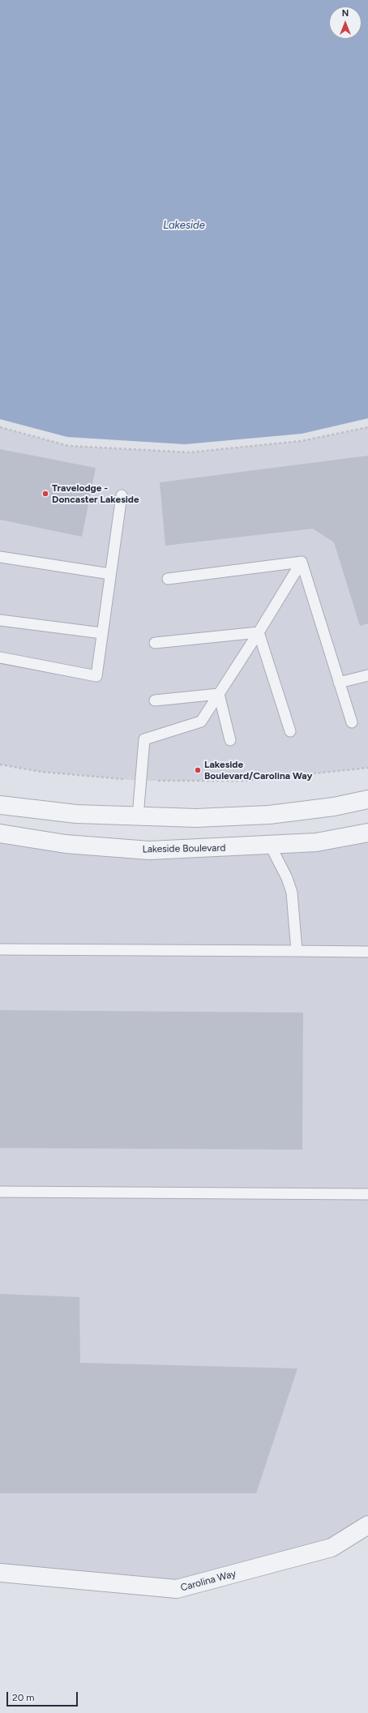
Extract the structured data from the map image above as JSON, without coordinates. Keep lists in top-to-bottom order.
{
  "streets": {
    "street": ["Lakeside Boulevard", "Carolina Way"]
  },
  "water": ["Lakeside"],
  "places": ["Travelodge - Doncaster Lakeside", "Lakeside Boulevard/Carolina Way"],
  "scale_bar": "20 m",
  "north": "top"
}
